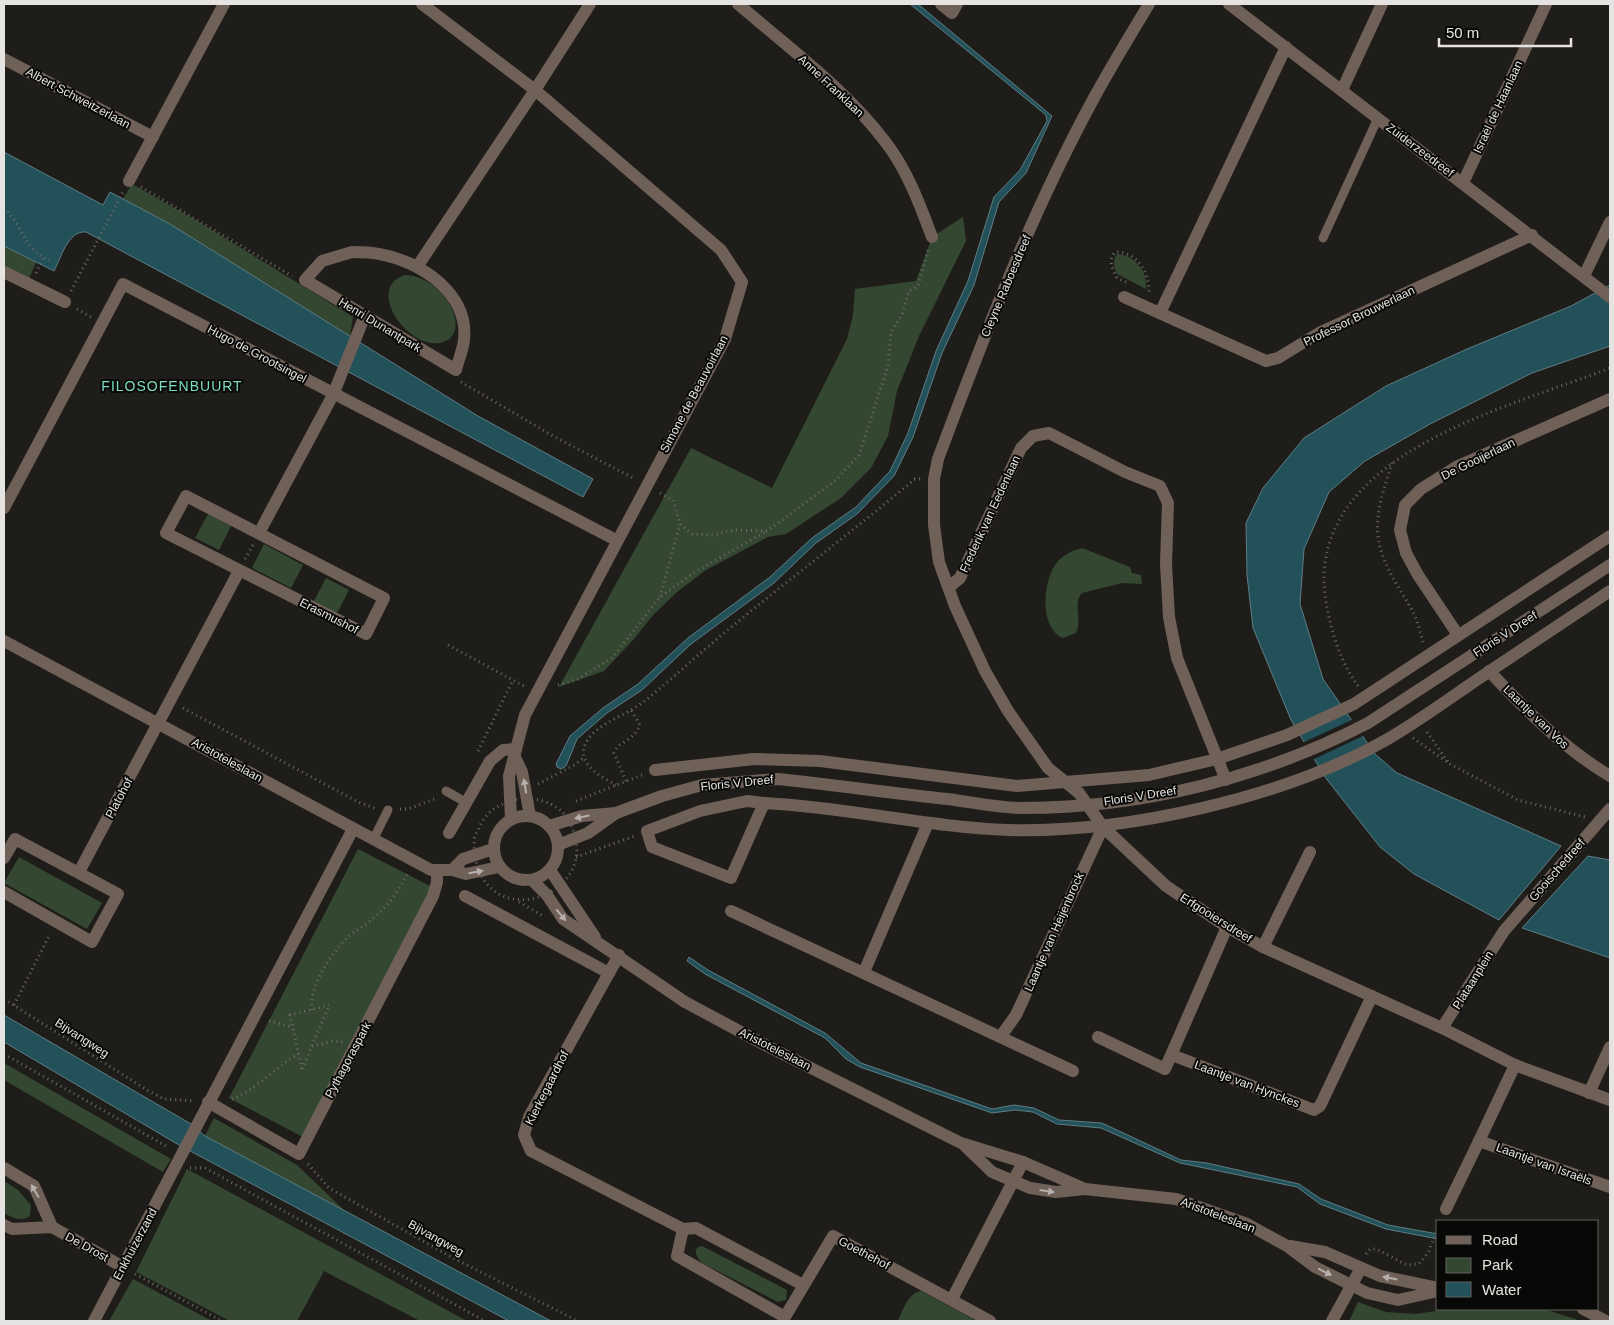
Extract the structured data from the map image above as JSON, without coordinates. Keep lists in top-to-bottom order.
{
  "streets": {
    "street": [
      "Anne Franklaan",
      "Albert Schweitzerlaan",
      "Israël de Haanlaan",
      "Zuiderzeedreef",
      "Cleyne Raboesdreef",
      "Professor Brouwerlaan",
      "Henri Dunantpark",
      "Hugo de Grootsingel",
      "Simone de Beauvoirlaan",
      "De Gooijerlaan",
      "Frederik van Eedenlaan",
      "Erasmushof",
      "Floris V Dreef",
      "Laantje van Vos",
      "Aristoteleslaan",
      "Platohof",
      "Gooischedreef",
      "Erfgooiersdreef",
      "Laantje van Heijenbrock",
      "Plataanplein",
      "Pythagoraspark",
      "Laantje van Hynckes",
      "Kierkegaardhof",
      "Laantje van Israëls",
      "Enkhuizerzand",
      "De Drost",
      "Goethehof"
    ],
    "path": ["Bijvangweg"]
  },
  "crossings": [
    ["Israël de Haanlaan", "Zuiderzeedreef"],
    ["Zuiderzeedreef", "Professor Brouwerlaan"],
    ["Cleyne Raboesdreef", "Frederik van Eedenlaan"],
    ["Cleyne Raboesdreef", "Erfgooiersdreef"],
    ["Hugo de Grootsingel", "Simone de Beauvoirlaan"],
    ["Simone de Beauvoirlaan", "Floris V Dreef"],
    ["Simone de Beauvoirlaan", "Aristoteleslaan"],
    ["De Gooijerlaan", "Floris V Dreef"],
    ["Frederik van Eedenlaan", "Floris V Dreef"],
    ["Frederik van Eedenlaan", "Erfgooiersdreef"],
    ["Floris V Dreef", "Laantje van Vos"],
    ["Floris V Dreef", "Aristoteleslaan"],
    ["Floris V Dreef", "Erfgooiersdreef"],
    ["Floris V Dreef", "Laantje van Heijenbrock"],
    ["Aristoteleslaan", "Platohof"],
    ["Aristoteleslaan", "Pythagoraspark"],
    ["Aristoteleslaan", "Kierkegaardhof"],
    ["Gooischedreef", "Plataanplein"],
    ["Erfgooiersdreef", "Laantje van Heijenbrock"],
    ["Erfgooiersdreef", "Plataanplein"],
    ["Erfgooiersdreef", "Laantje van Hynckes"],
    ["Erfgooiersdreef", "Laantje van Israëls"],
    ["Bijvangweg", "Pythagoraspark"],
    ["Kierkegaardhof", "Goethehof"],
    ["Enkhuizerzand", "De Drost"]
  ],
  "one_way": ["De Drost"],
  "districts": ["FILOSOFENBUURT"],
  "legend": ["Road", "Park", "Water"],
  "scale_bar": "50 m"
}
